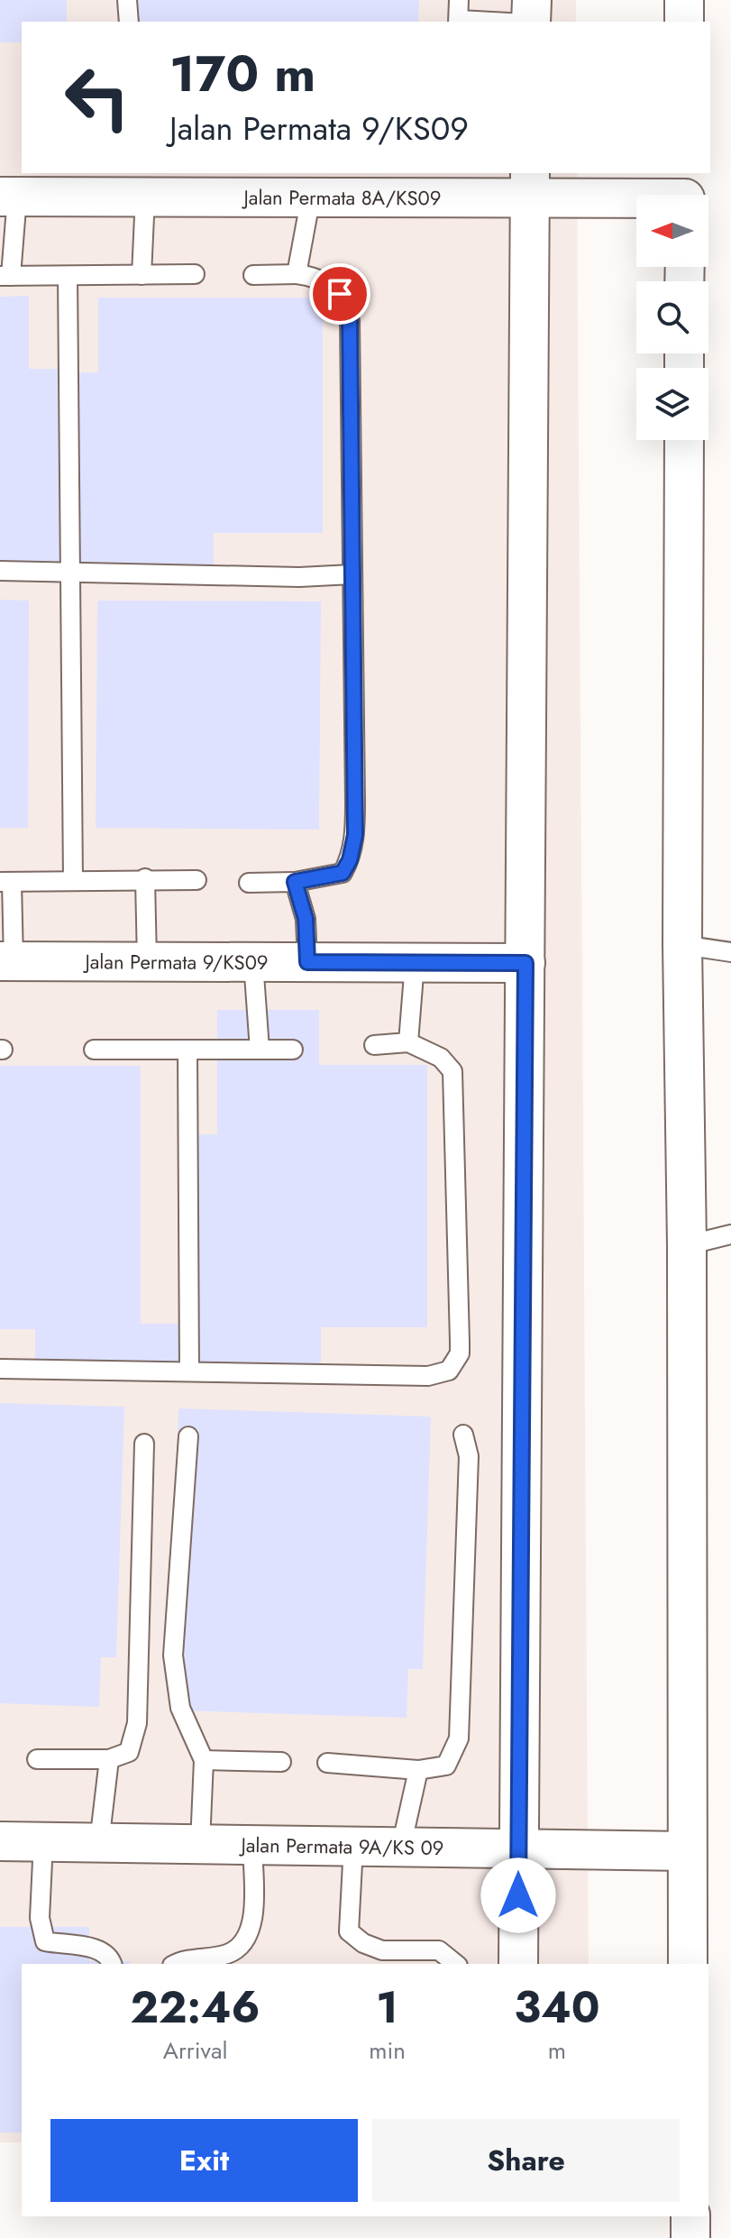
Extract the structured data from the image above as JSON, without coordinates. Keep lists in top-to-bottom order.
{
  "streets": {
    "street": ["Jalan Permata 8A/KS09", "Jalan Permata 9/KS09", "Jalan Permata 9A/KS 09"]
  },
  "north": "left",
  "page": {
    "turn": ["170 m", "Jalan Permata 9/KS09"],
    "eta": [
      "22:46",
      "Arrival",
      "1",
      "min",
      "340",
      "m"
    ],
    "buttons": ["Exit", "Share"]
  }
}
